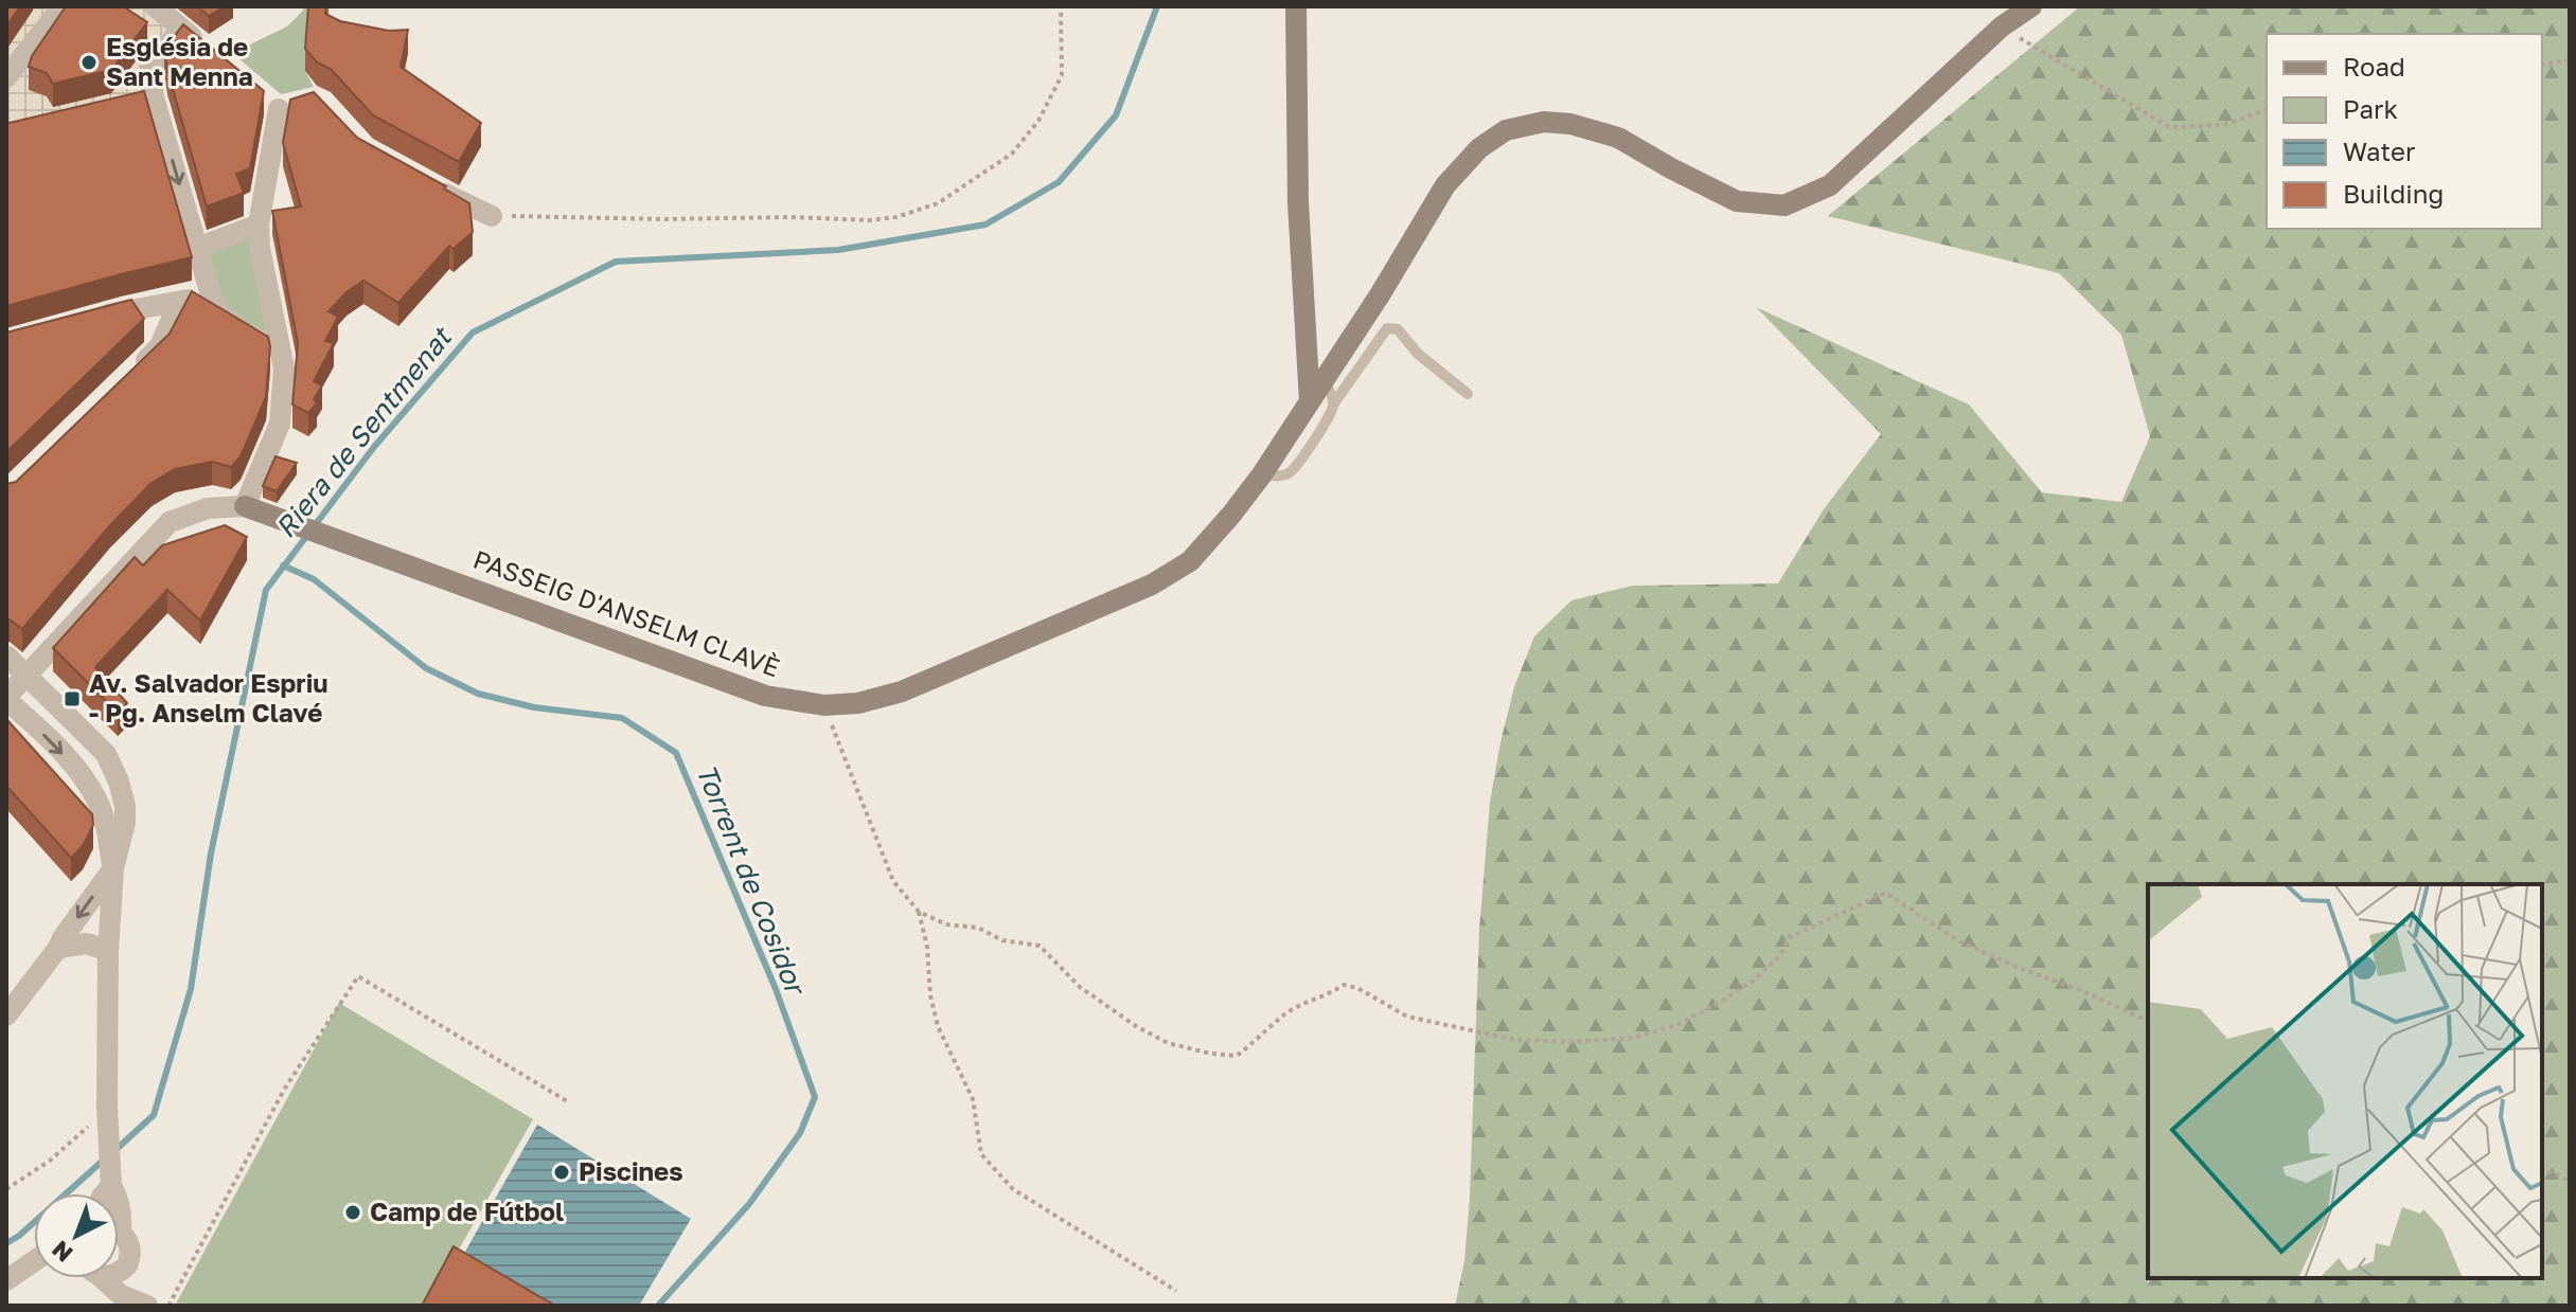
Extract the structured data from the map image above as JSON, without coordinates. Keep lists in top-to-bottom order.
{
  "streets": {
    "main road": ["PASSEIG D'ANSELM CLAVÈ"]
  },
  "water": ["Riera de Sentmenat", "Torrent de Cosidor"],
  "places": {
    "other": ["Església de Sant Menna", "Piscines", "Camp de Fútbol"],
    "transit": ["Av. Salvador Espriu - Pg. Anselm Clavé"]
  },
  "legend": [
    "Road",
    "Park",
    "Water",
    "Building"
  ],
  "north": "bottom left"
}
